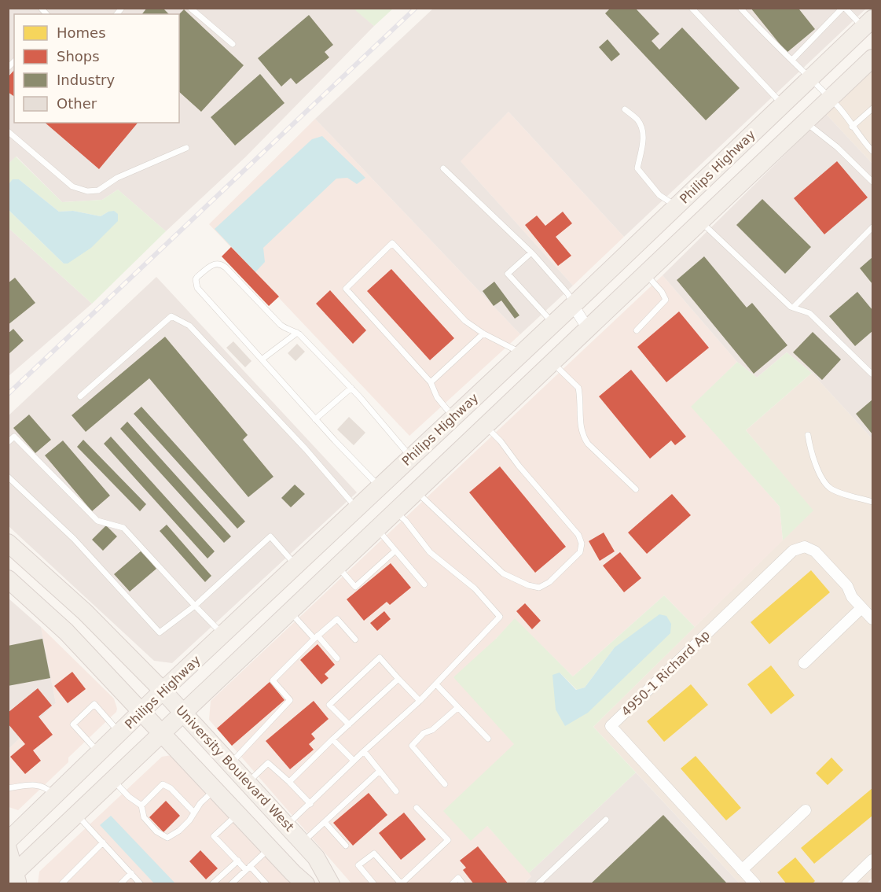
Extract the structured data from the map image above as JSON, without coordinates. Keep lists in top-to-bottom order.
{
  "streets": {
    "main road": ["Philips Highway", "University Boulevard West"],
    "street": ["4950-1 Richard Ap"]
  },
  "crossings": [
    ["Philips Highway", "University Boulevard West"]
  ],
  "legend": [
    "Homes",
    "Shops",
    "Industry",
    "Other"
  ]
}
